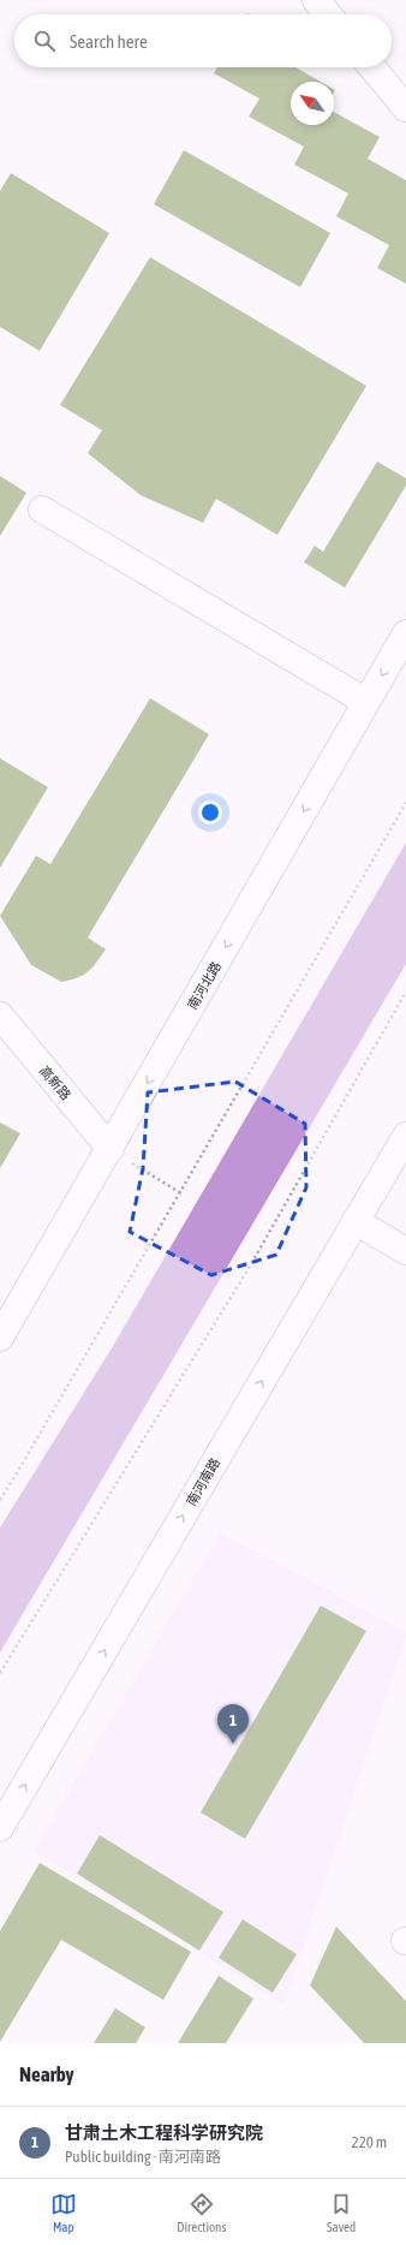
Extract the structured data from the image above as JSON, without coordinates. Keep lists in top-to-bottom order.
{
  "streets": {
    "street": ["南河北路", "高新路", "南河南路"]
  },
  "crossings": [
    ["南河北路", "高新路"]
  ],
  "one_way": ["南河北路", "南河南路"],
  "north": "top left",
  "page": {
    "search": "Search here",
    "pins": "1",
    "heading": "Nearby",
    "list": [
      {
        "mark": "1",
        "name": "甘肃土木工程科学研究院",
        "note": "Public building · 南河南路",
        "value": "220 m"
      }
    ],
    "nav": ["Map", "Directions", "Saved"]
  }
}
